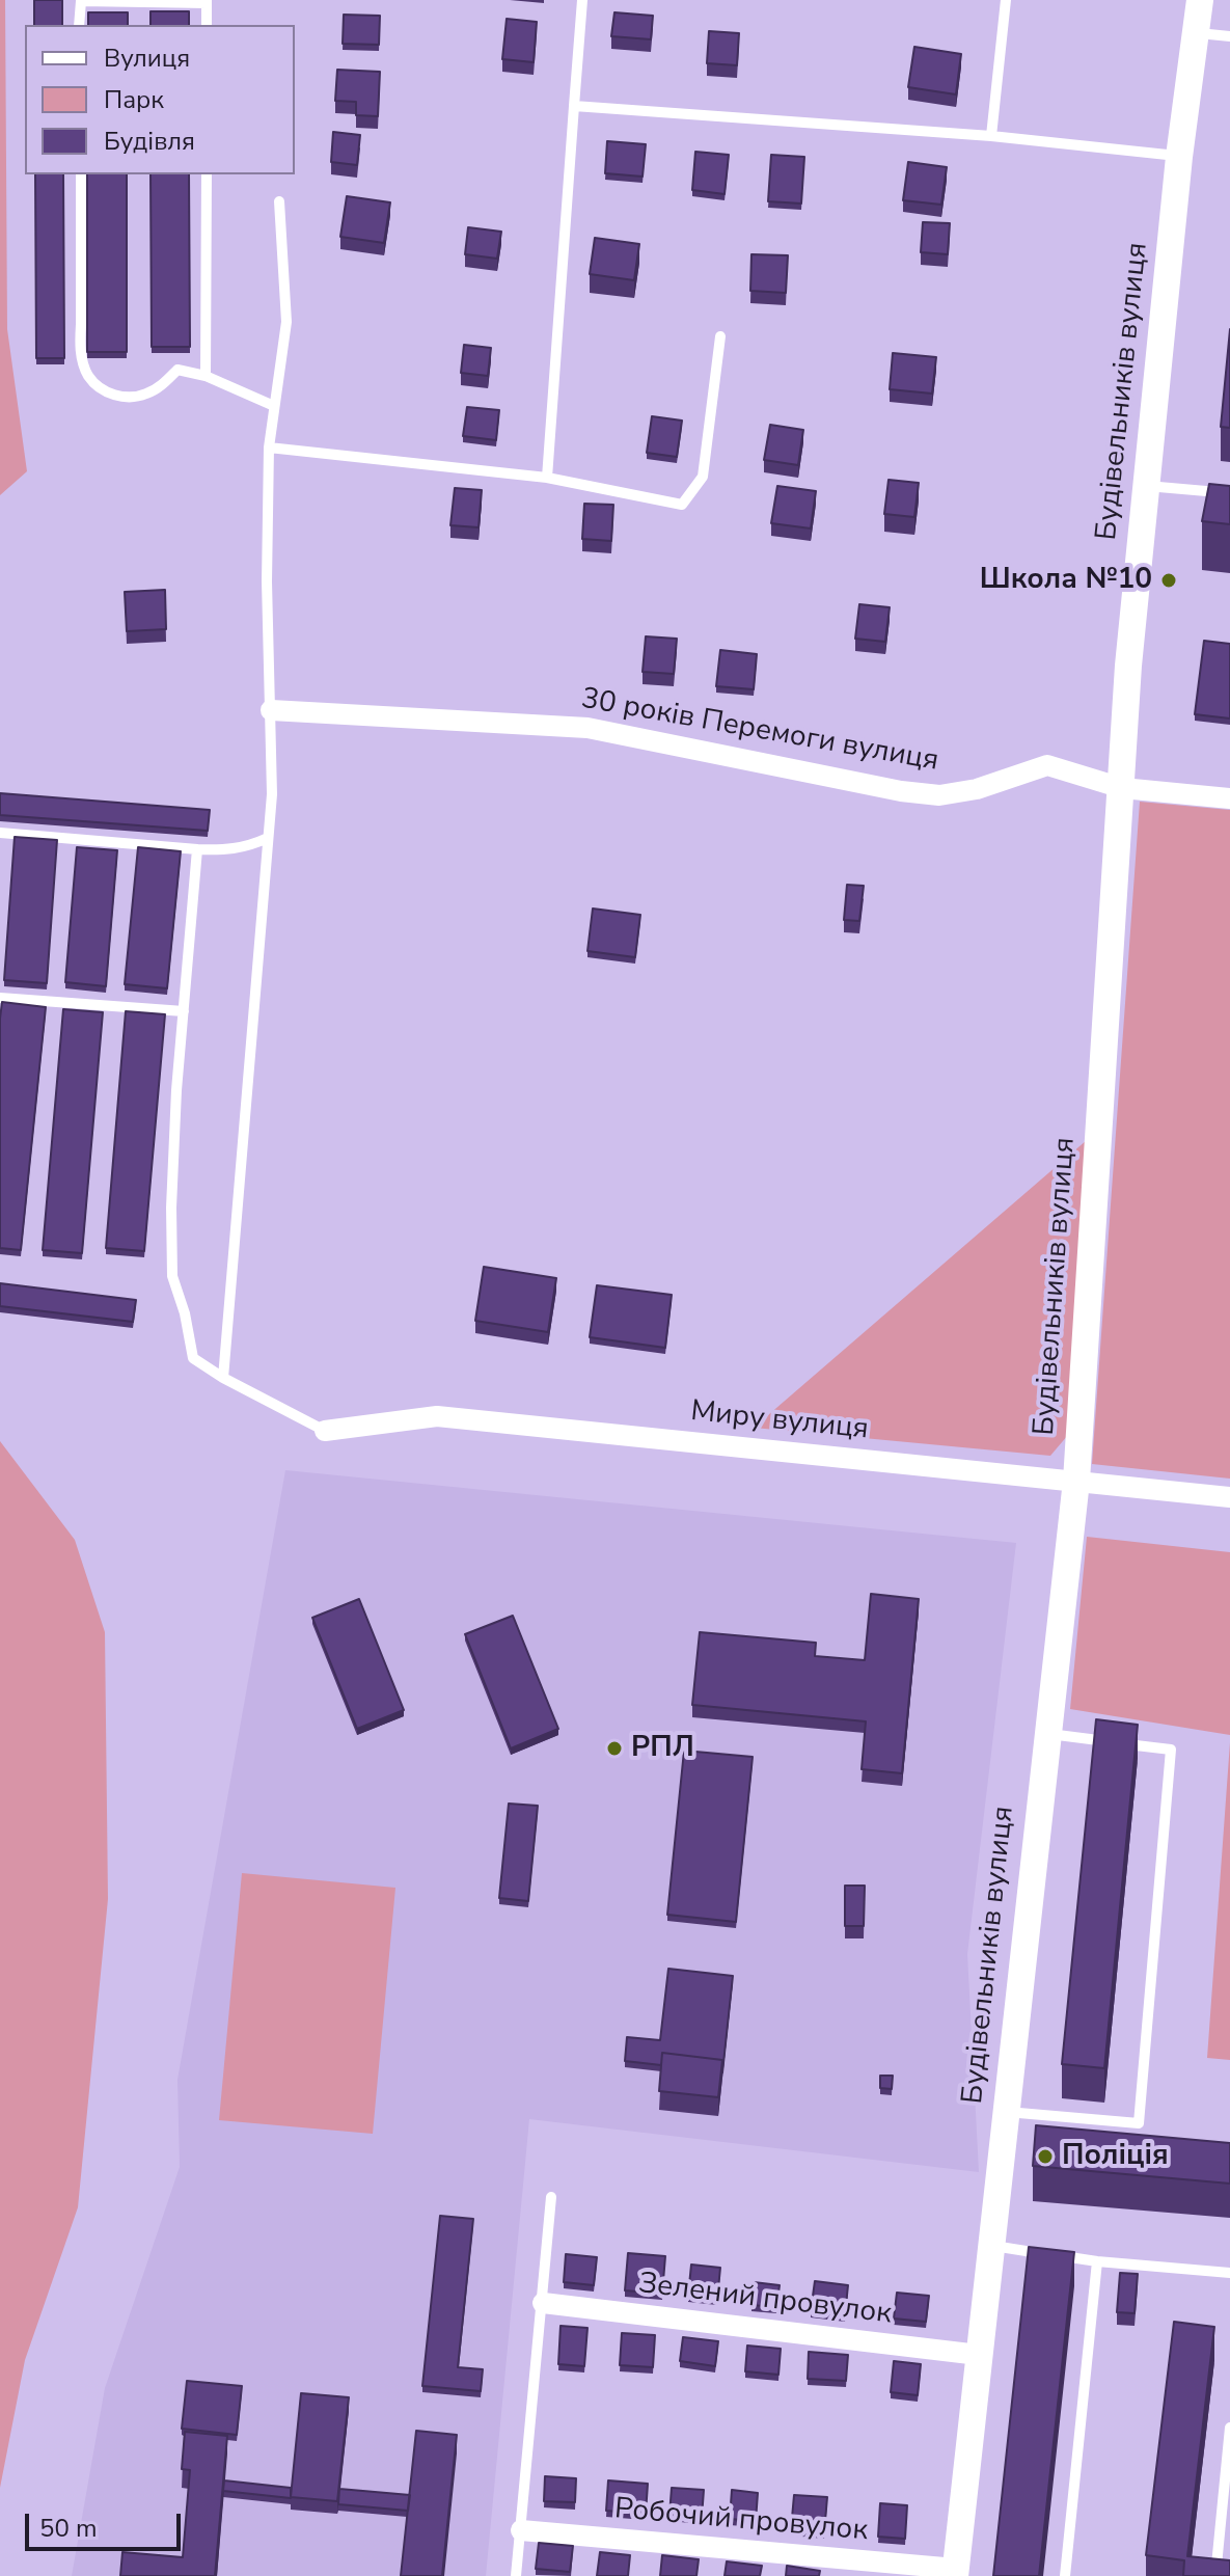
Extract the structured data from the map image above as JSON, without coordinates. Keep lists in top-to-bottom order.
{
  "streets": {
    "street": [
      "Будівельників вулиця",
      "30 років Перемоги вулиця",
      "Миру вулиця",
      "Зелений провулок",
      "Робочий провулок"
    ]
  },
  "crossings": [
    ["Будівельників вулиця", "30 років Перемоги вулиця"],
    ["Будівельників вулиця", "Миру вулиця"],
    ["Будівельників вулиця", "Зелений провулок"],
    ["Будівельників вулиця", "Робочий провулок"]
  ],
  "places": ["Школа №10", "РПЛ", "Поліція"],
  "legend": ["Вулиця", "Парк", "Будівля"],
  "scale_bar": "50 m"
}
